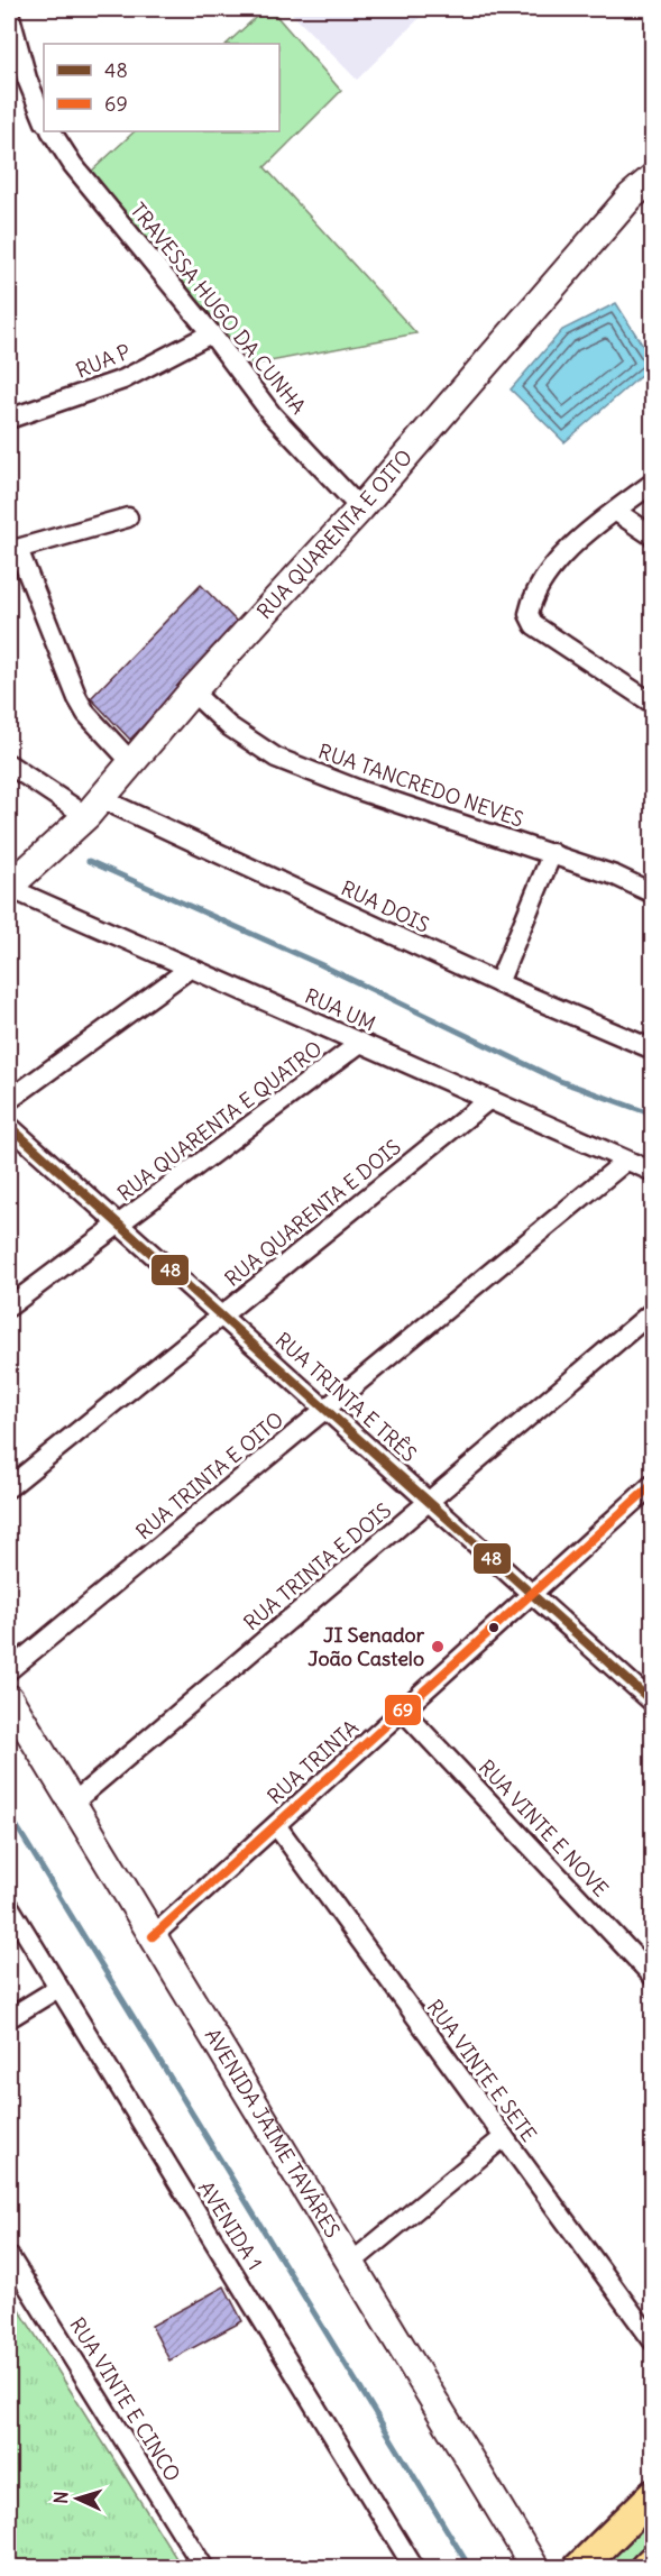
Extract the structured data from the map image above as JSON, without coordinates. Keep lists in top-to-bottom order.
{
  "streets": {
    "street": [
      "TRAVESSA HUGO DA CUNHA",
      "RUA P",
      "RUA QUARENTA E OITO",
      "RUA TANCREDO NEVES",
      "RUA DOIS",
      "RUA UM",
      "RUA QUARENTA E QUATRO",
      "RUA QUARENTA E DOIS",
      "RUA TRINTA E TRÊS",
      "RUA TRINTA E OITO",
      "RUA TRINTA E DOIS",
      "RUA TRINTA",
      "RUA VINTE E NOVE",
      "RUA VINTE E SETE",
      "AVENIDA JAIME TAVÁRES",
      "AVENIDA 1",
      "RUA VINTE E CINCO"
    ]
  },
  "crossings": [
    ["TRAVESSA HUGO DA CUNHA", "RUA P"],
    ["TRAVESSA HUGO DA CUNHA", "RUA QUARENTA E OITO"],
    ["RUA QUARENTA E OITO", "RUA TANCREDO NEVES"],
    ["RUA QUARENTA E OITO", "RUA DOIS"],
    ["RUA QUARENTA E OITO", "RUA UM"],
    ["RUA UM", "RUA QUARENTA E QUATRO"],
    ["RUA UM", "RUA QUARENTA E DOIS"],
    ["RUA UM", "RUA TRINTA E OITO"],
    ["RUA QUARENTA E QUATRO", "RUA TRINTA E TRÊS"],
    ["RUA QUARENTA E DOIS", "RUA TRINTA E TRÊS"],
    ["RUA TRINTA E TRÊS", "RUA TRINTA E OITO"],
    ["RUA TRINTA E TRÊS", "RUA TRINTA E DOIS"],
    ["RUA TRINTA E TRÊS", "RUA TRINTA"],
    ["RUA TRINTA E DOIS", "AVENIDA JAIME TAVÁRES"],
    ["RUA TRINTA", "RUA VINTE E NOVE"],
    ["RUA TRINTA", "RUA VINTE E SETE"],
    ["RUA TRINTA", "AVENIDA JAIME TAVÁRES"]
  ],
  "places": ["JI Senador João Castelo"],
  "lines": ["transit line 48", "transit line 69"],
  "legend": ["48", "69"],
  "north": "left"
}
